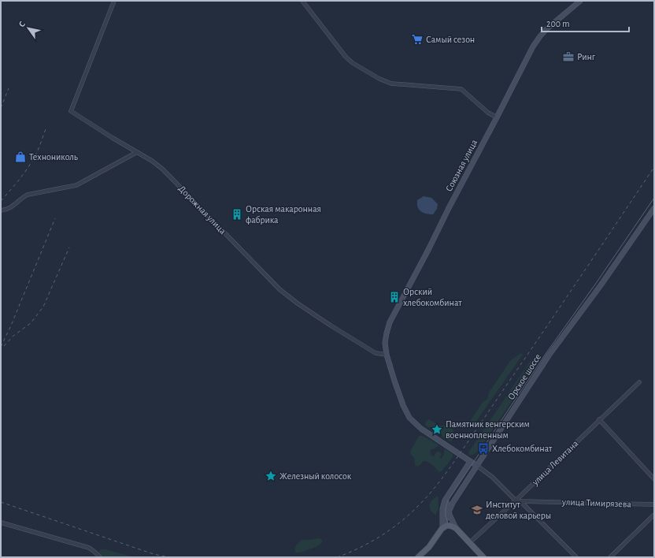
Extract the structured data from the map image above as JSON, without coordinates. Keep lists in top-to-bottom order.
{
  "streets": {
    "main road": ["Союзная улица", "Орское шоссе"],
    "street": ["Дорожная улица", "улица Левитана", "улица Тимирязева"]
  },
  "crossings": [
    ["Союзная улица", "Дорожная улица"],
    ["Союзная улица", "Орское шоссе"],
    ["улица Левитана", "улица Тимирязева"]
  ],
  "places": {
    "supermarket": ["Самый сезон"],
    "office": ["Ринг"],
    "shop": ["Технониколь"],
    "building": ["Орская макаронная фабрика", "Орский хлебокомбинат"],
    "place": ["Памятник венгерским военнопленным", "Железный колосок"],
    "bus stop": ["Хлебокомбинат"],
    "school or university": ["Институт деловой карьеры"]
  },
  "scale_bar": "200 m",
  "north": "top left"
}
